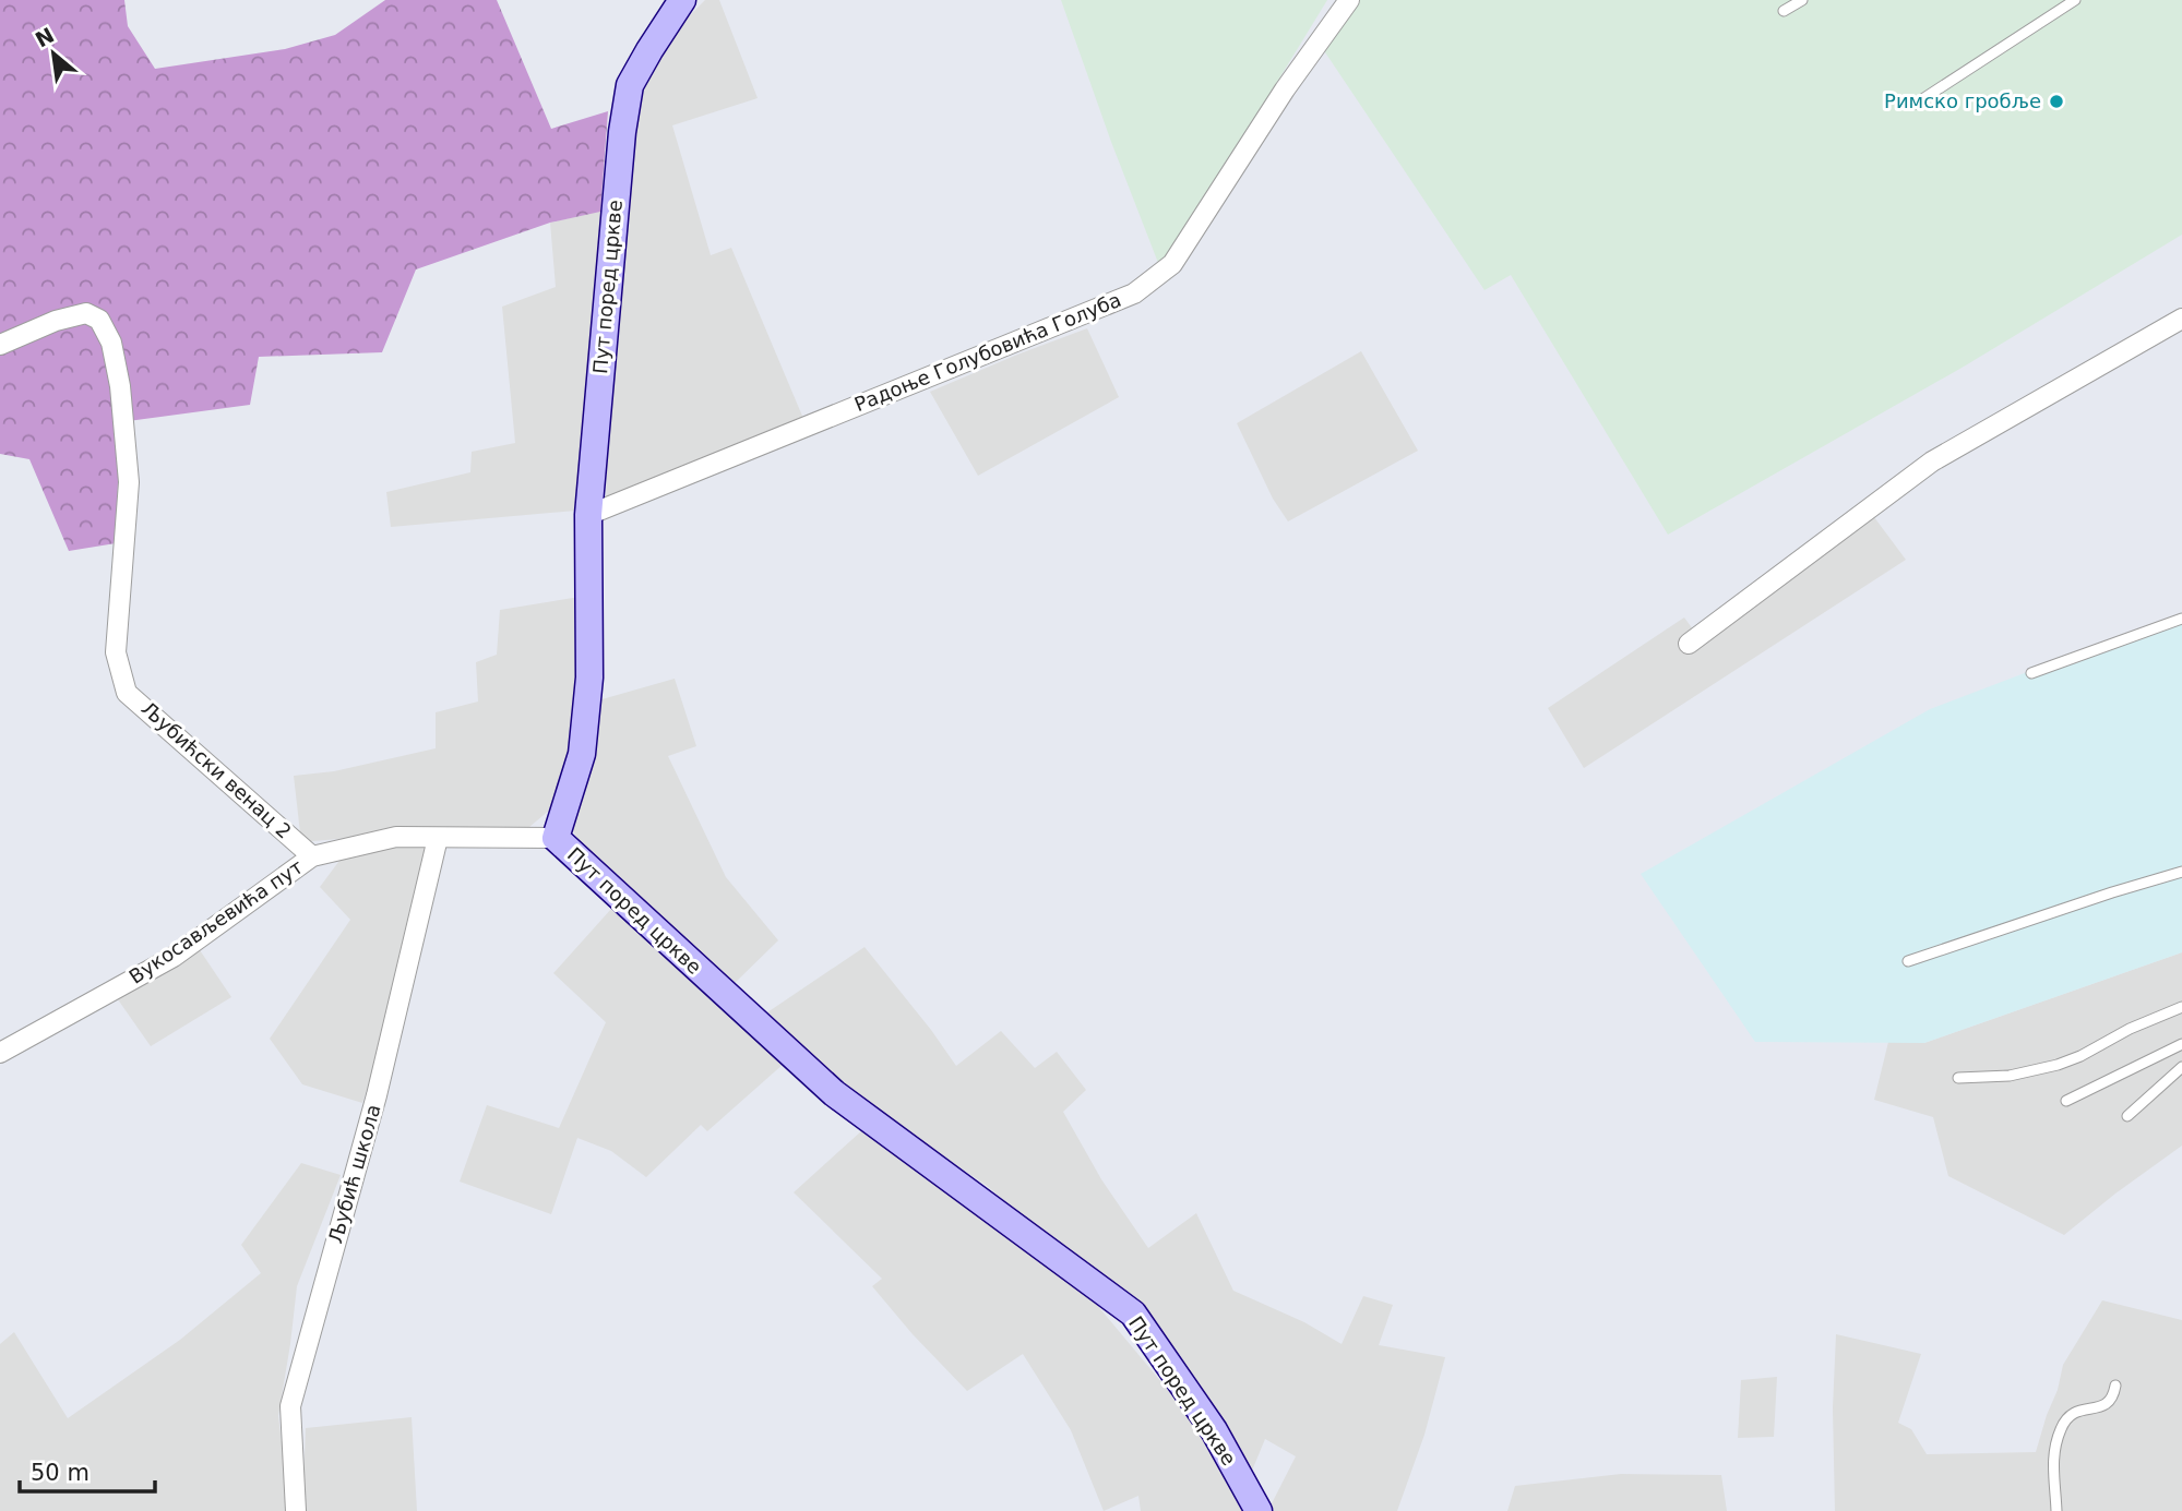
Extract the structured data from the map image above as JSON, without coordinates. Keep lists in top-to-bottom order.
{
  "streets": {
    "street": [
      "Пут поред цркве",
      "Радоње Голубовића Голуба",
      "Љубићски венац 2",
      "Вукосављевића пут",
      "Љубић школа"
    ]
  },
  "crossings": [
    ["Пут поред цркве", "Радоње Голубовића Голуба"],
    ["Љубићски венац 2", "Вукосављевића пут"]
  ],
  "places": ["Римско гробље"],
  "scale_bar": "50 m",
  "north": "top left"
}
